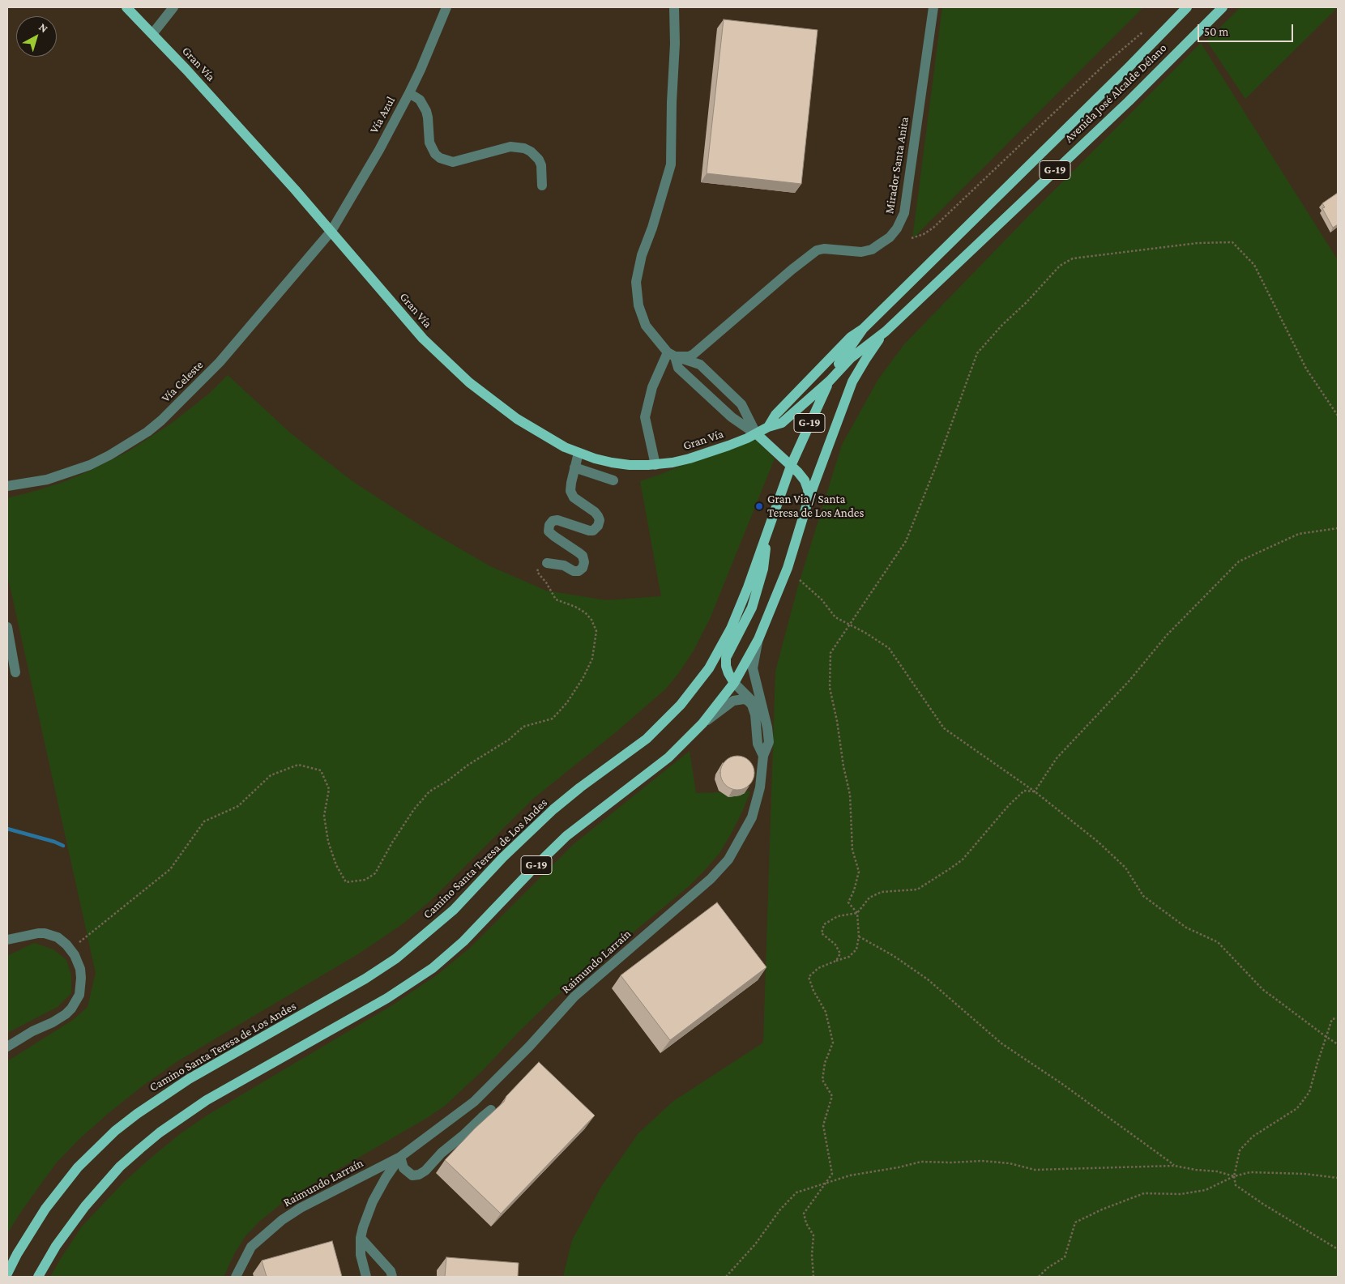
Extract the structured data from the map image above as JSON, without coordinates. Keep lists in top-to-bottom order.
{
  "streets": {
    "main road": [
      "Gran Vía",
      "Avenida José Alcalde Délano",
      "G-19",
      "Camino Santa Teresa de Los Andes"
    ],
    "street": [
      "Vía Azul",
      "Mirador Santa Anita",
      "Vía Celeste",
      "Raimundo Larraín"
    ]
  },
  "crossings": [
    ["Gran Vía", "Avenida José Alcalde Délano"],
    ["Gran Vía", "Vía Azul"],
    ["Gran Vía", "G-19"],
    ["Gran Vía", "Vía Celeste"],
    ["Gran Vía", "Camino Santa Teresa de Los Andes"],
    ["Avenida José Alcalde Délano", "G-19"],
    ["Avenida José Alcalde Délano", "Camino Santa Teresa de Los Andes"],
    ["Vía Azul", "Vía Celeste"],
    ["G-19", "Raimundo Larraín"]
  ],
  "places": ["Gran Via / Santa Teresa de Los Andes"],
  "scale_bar": "50 m",
  "north": "top right"
}
